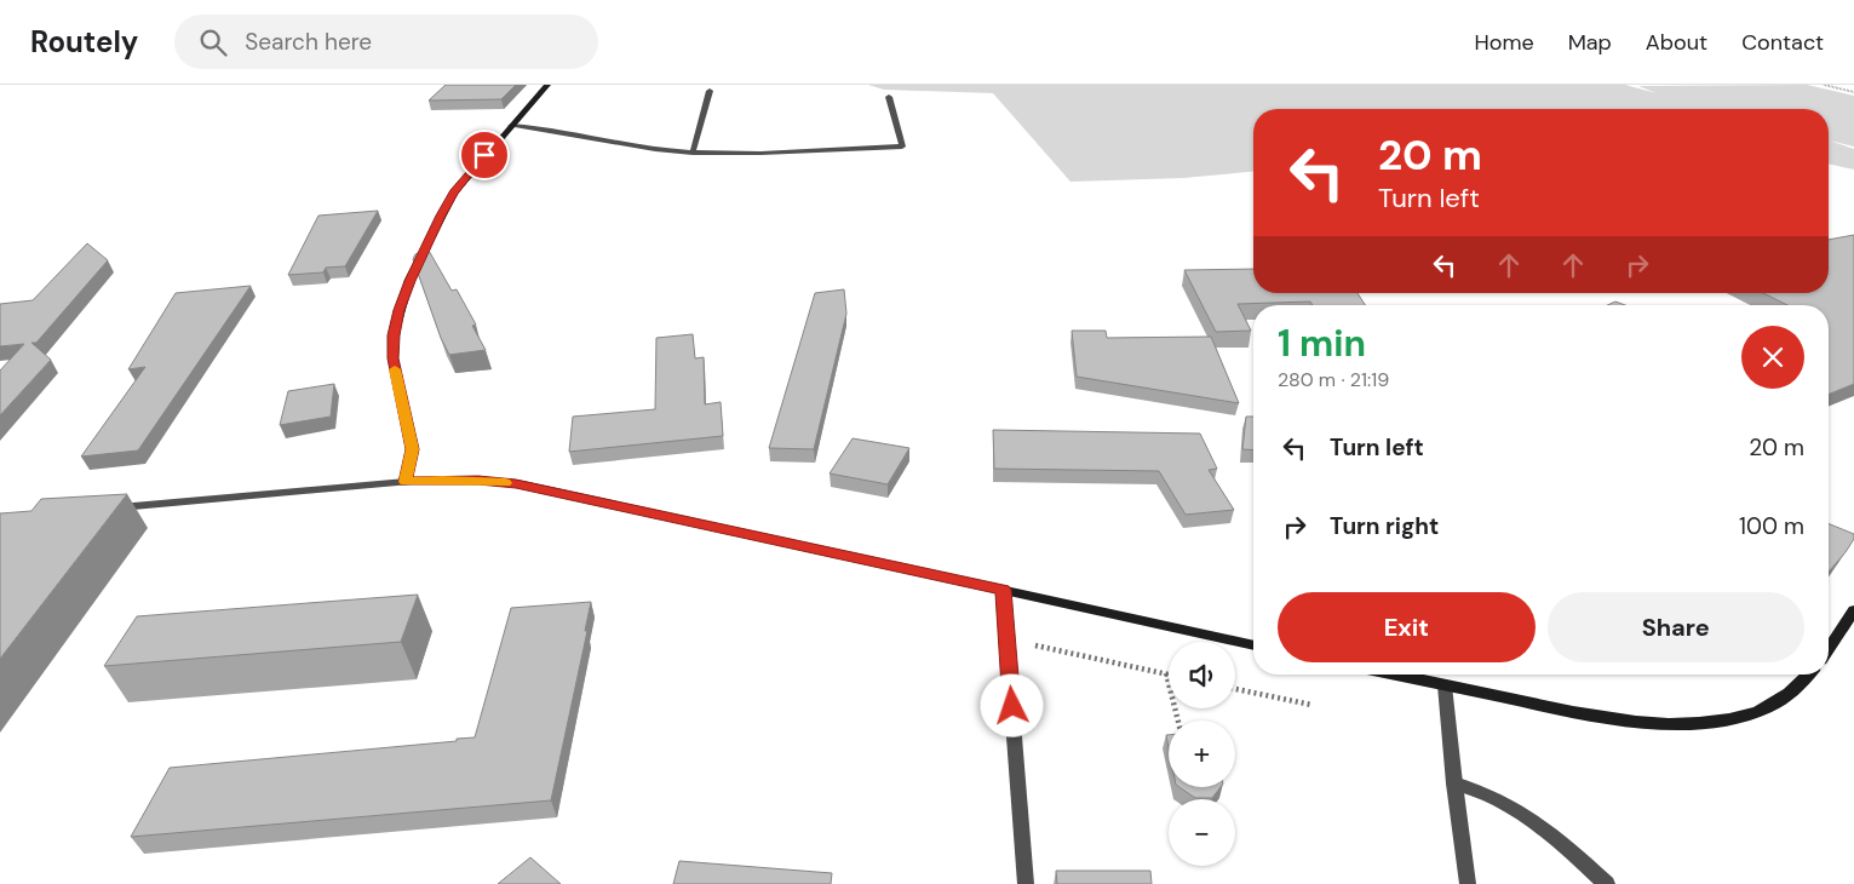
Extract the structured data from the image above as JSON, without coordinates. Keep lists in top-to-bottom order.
{
  "page": {
    "header": "Routely",
    "search": "Search here",
    "nav": [
      "Home",
      "Map",
      "About",
      "Contact"
    ],
    "turn": ["20 m", "Turn left"],
    "heading": ["1 min", "280 m · 21:19"],
    "list": [
      {
        "name": "Turn left",
        "value": "20 m"
      },
      {
        "name": "Turn right",
        "value": "100 m"
      }
    ],
    "buttons": ["Exit", "Share"],
    "map_buttons": ["+", "−"]
  }
}
